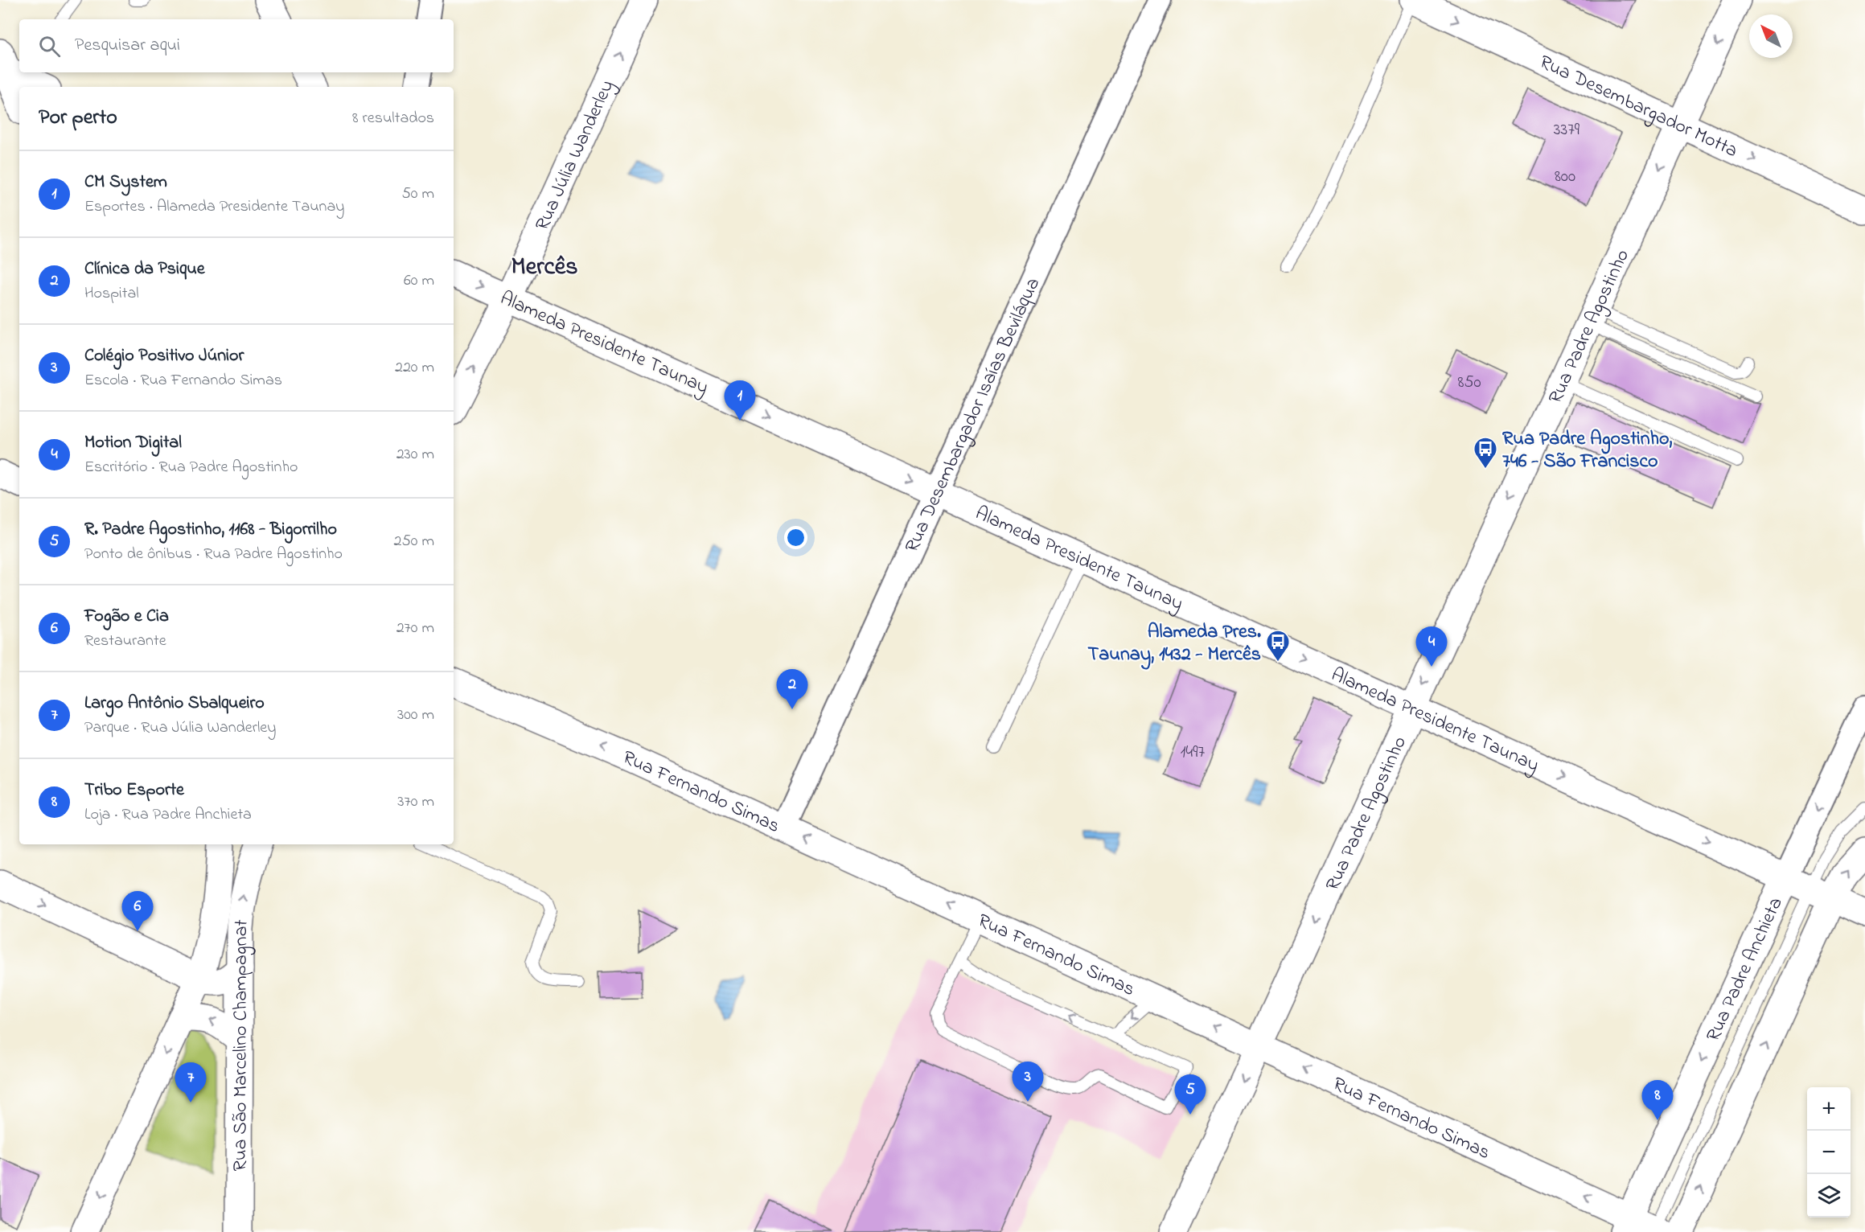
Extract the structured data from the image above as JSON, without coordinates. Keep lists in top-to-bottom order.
{
  "streets": {
    "main road": [
      "Rua Desembargador Motta",
      "Rua Júlia Wanderley",
      "Rua Padre Agostinho",
      "Alameda Presidente Taunay",
      "Rua Fernando Simas",
      "Rua Padre Anchieta",
      "Rua São Marcelino Champagnat"
    ],
    "street": ["Rua Desembargador Isaías Beviláqua"]
  },
  "crossings": [
    ["Rua Desembargador Motta", "Rua Padre Agostinho"],
    ["Rua Júlia Wanderley", "Alameda Presidente Taunay"],
    ["Rua Padre Agostinho", "Alameda Presidente Taunay"],
    ["Rua Padre Agostinho", "Rua Fernando Simas"],
    ["Alameda Presidente Taunay", "Rua Desembargador Isaías Beviláqua"],
    ["Alameda Presidente Taunay", "Rua Padre Anchieta"],
    ["Rua Desembargador Isaías Beviláqua", "Rua Fernando Simas"],
    ["Rua Fernando Simas", "Rua Padre Anchieta"]
  ],
  "one_way": [
    "Rua Desembargador Motta",
    "Rua Júlia Wanderley",
    "Rua Padre Agostinho",
    "Alameda Presidente Taunay",
    "Rua Fernando Simas",
    "Rua Padre Anchieta"
  ],
  "districts": ["Mercês"],
  "places": {
    "bus stop": ["Rua Padre Agostinho, 746 - São Francisco", "Alameda Pres. Taunay, 1432 - Mercês"]
  },
  "house_numbers": [
    "3379",
    "800",
    "850",
    "1497"
  ],
  "north": "top left",
  "page": {
    "search": "Pesquisar aqui",
    "heading": ["Por perto", "8 resultados"],
    "list": [
      {
        "mark": "1",
        "name": "CM System",
        "note": "Esportes · Alameda Presidente Taunay",
        "value": "50 m"
      },
      {
        "mark": "2",
        "name": "Clínica da Psique",
        "note": "Hospital",
        "value": "60 m"
      },
      {
        "mark": "3",
        "name": "Colégio Positivo Júnior",
        "note": "Escola · Rua Fernando Simas",
        "value": "220 m"
      },
      {
        "mark": "4",
        "name": "Motion Digital",
        "note": "Escritório · Rua Padre Agostinho",
        "value": "230 m"
      },
      {
        "mark": "5",
        "name": "R. Padre Agostinho, 1168 - Bigorrilho",
        "note": "Ponto de ônibus · Rua Padre Agostinho",
        "value": "250 m"
      },
      {
        "mark": "6",
        "name": "Fogão e Cia",
        "note": "Restaurante",
        "value": "270 m"
      },
      {
        "mark": "7",
        "name": "Largo Antônio Sbalqueiro",
        "note": "Parque · Rua Júlia Wanderley",
        "value": "300 m"
      },
      {
        "mark": "8",
        "name": "Tribo Esporte",
        "note": "Loja · Rua Padre Anchieta",
        "value": "370 m"
      }
    ],
    "pins": [
      "1",
      "4",
      "2",
      "6",
      "3",
      "7",
      "5",
      "8"
    ],
    "map_buttons": ["+", "−"]
  }
}
